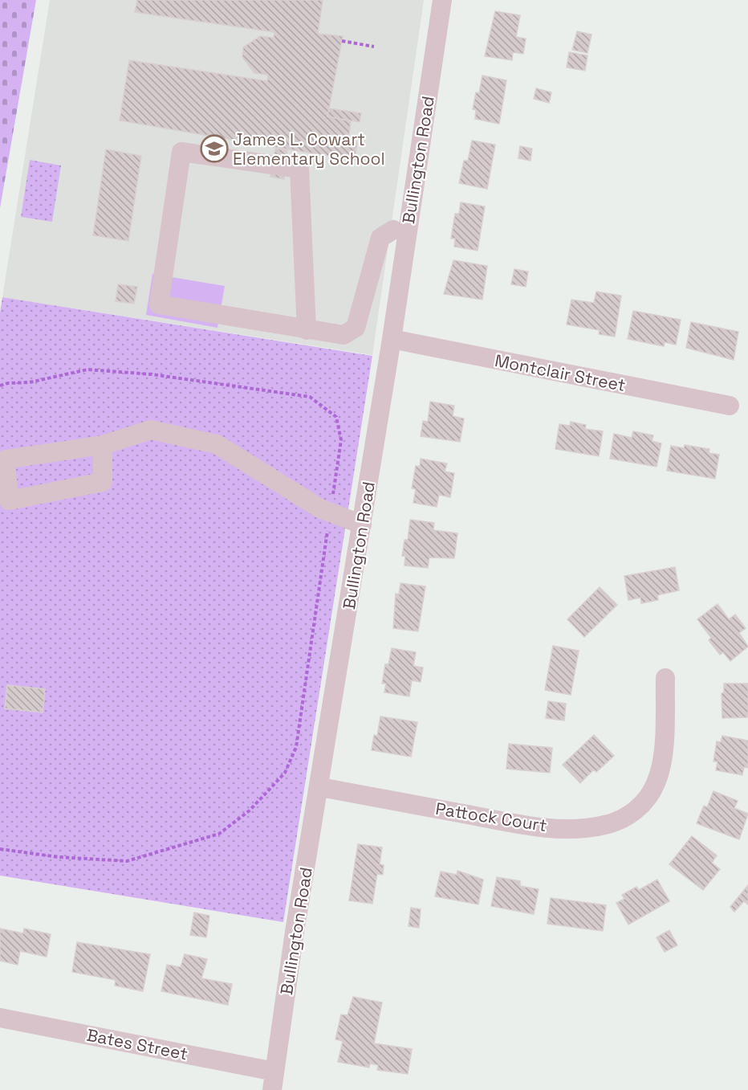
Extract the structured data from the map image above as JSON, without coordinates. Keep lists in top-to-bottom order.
{
  "streets": {
    "street": [
      "Bullington Road",
      "Montclair Street",
      "Pattock Court",
      "Bates Street"
    ]
  },
  "crossings": [
    ["Bullington Road", "Montclair Street"],
    ["Bullington Road", "Pattock Court"],
    ["Bullington Road", "Bates Street"]
  ],
  "places": {
    "school or university": ["James L. Cowart Elementary School"]
  }
}
